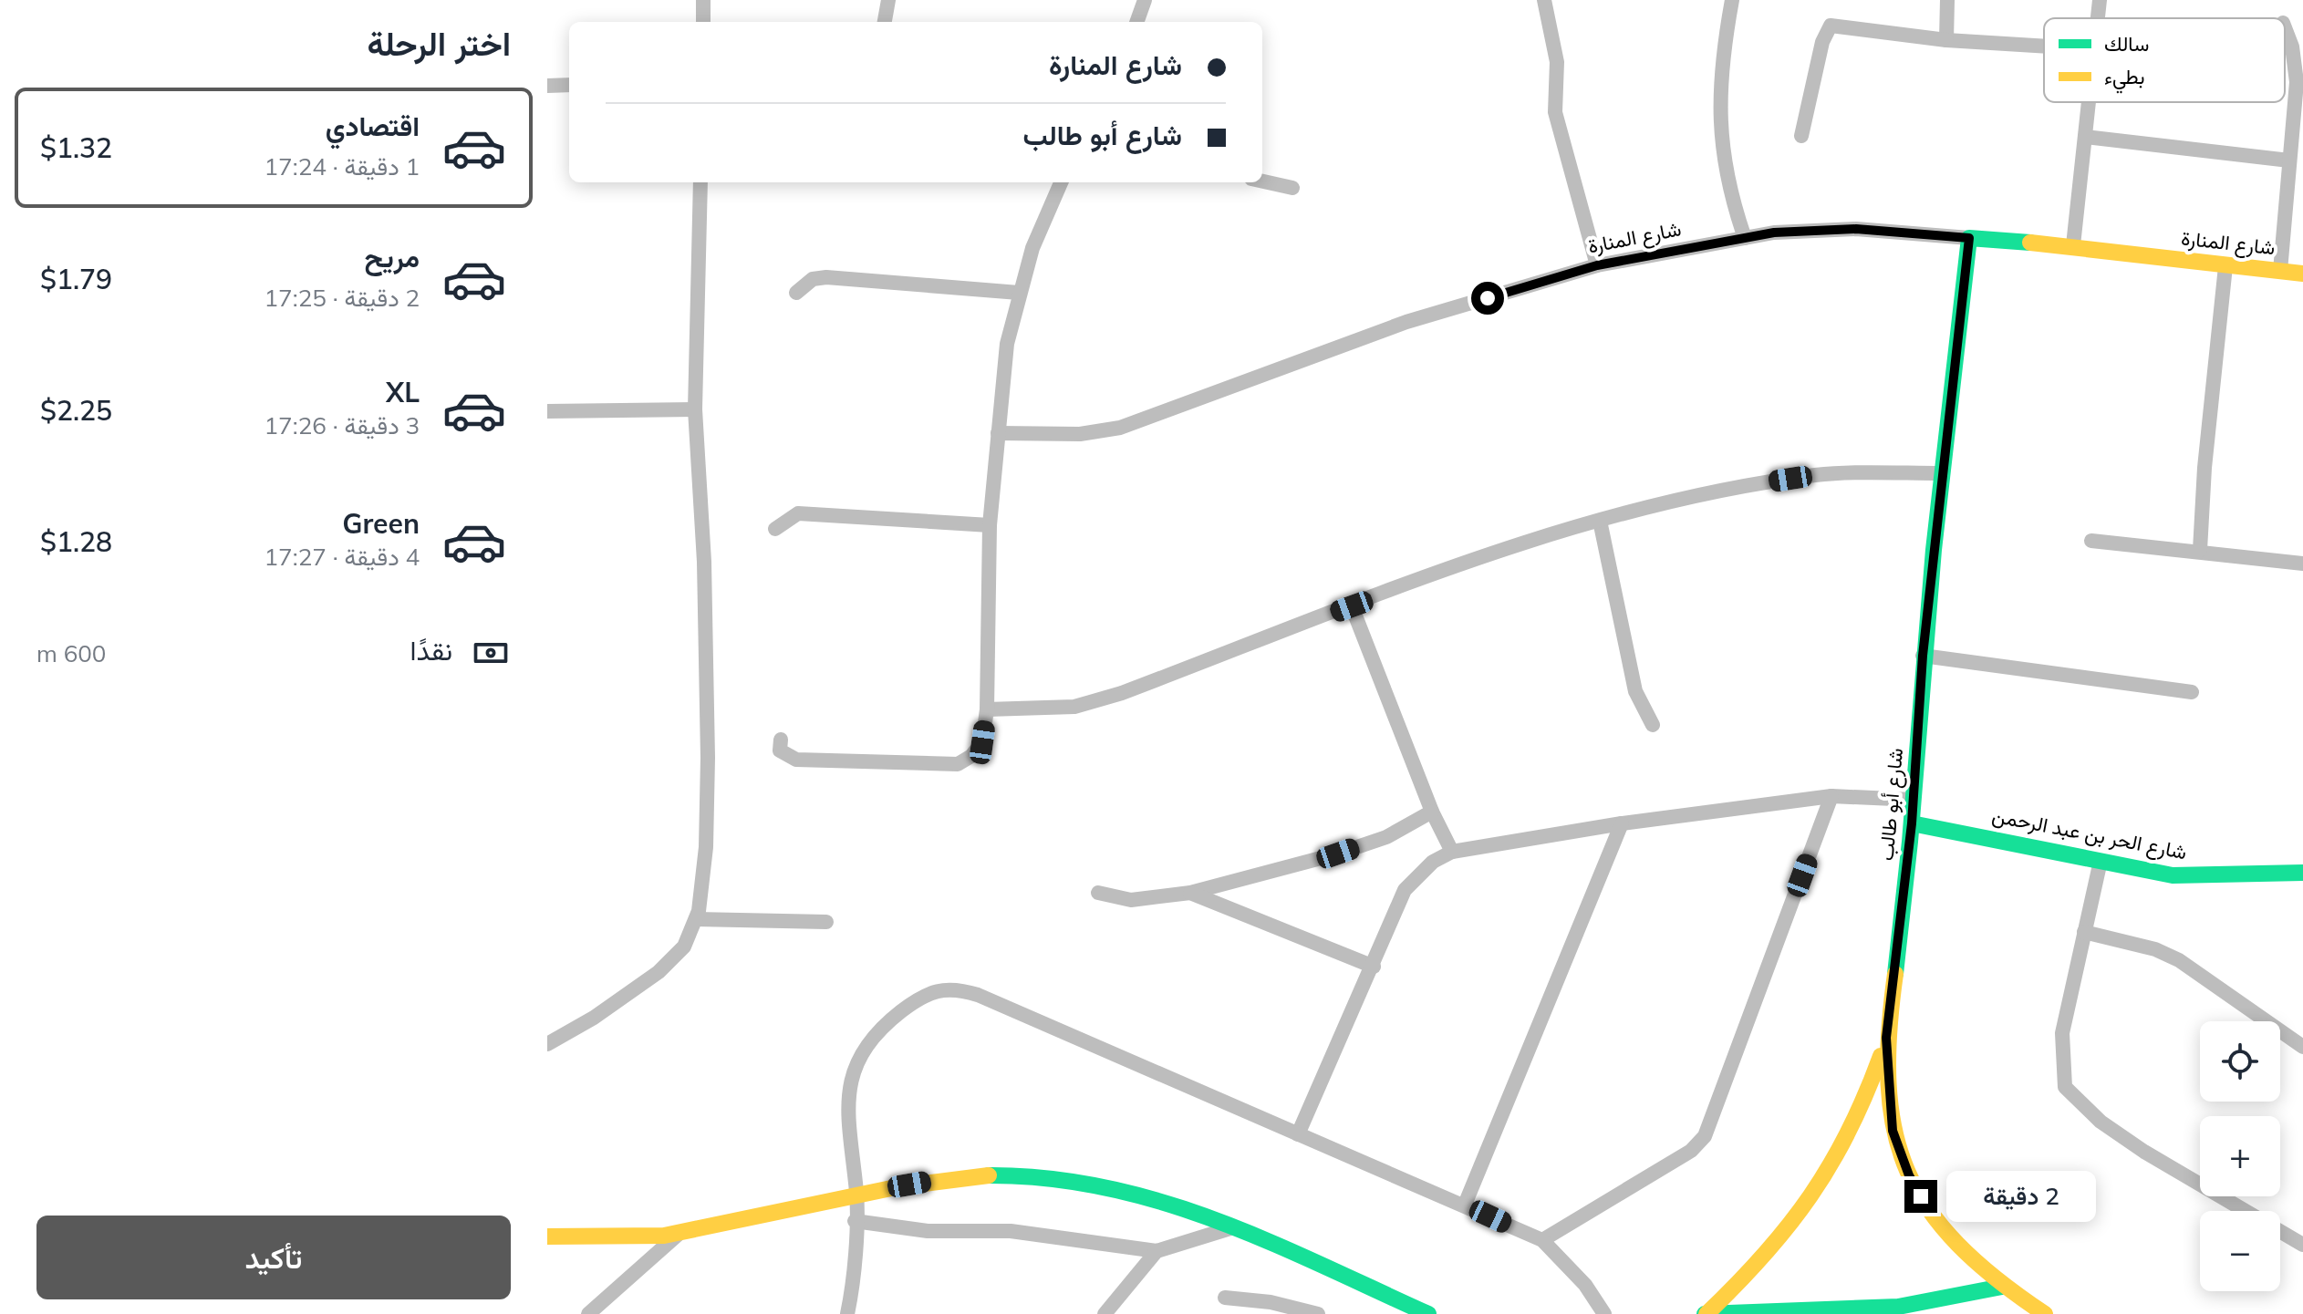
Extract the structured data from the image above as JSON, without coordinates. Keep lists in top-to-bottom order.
{
  "streets": {
    "street": ["شارع المنارة", "شارع أبو طالب", "شارع الحر بن عبد الرحمن"]
  },
  "crossings": [
    ["شارع المنارة", "شارع أبو طالب"],
    ["شارع أبو طالب", "شارع الحر بن عبد الرحمن"]
  ],
  "legend": ["سالك", "بطيء"],
  "page": {
    "heading": "اختر الرحلة",
    "banner": ["شارع المنارة", "شارع أبو طالب"],
    "list": [
      {
        "name": "اقتصادي",
        "note": "1 دقيقة · 17:24",
        "value": "$1.32"
      },
      {
        "name": "مريح",
        "note": "2 دقيقة · 17:25",
        "value": "$1.79"
      },
      {
        "name": "XL",
        "note": "3 دقيقة · 17:26",
        "value": "$2.25"
      },
      {
        "name": "Green",
        "note": "4 دقيقة · 17:27",
        "value": "$1.28"
      }
    ],
    "pay": ["نقدًا", "600 m"],
    "map_buttons": ["+", "−"],
    "bubble": "2 دقيقة",
    "buttons": "تأكيد"
  }
}
